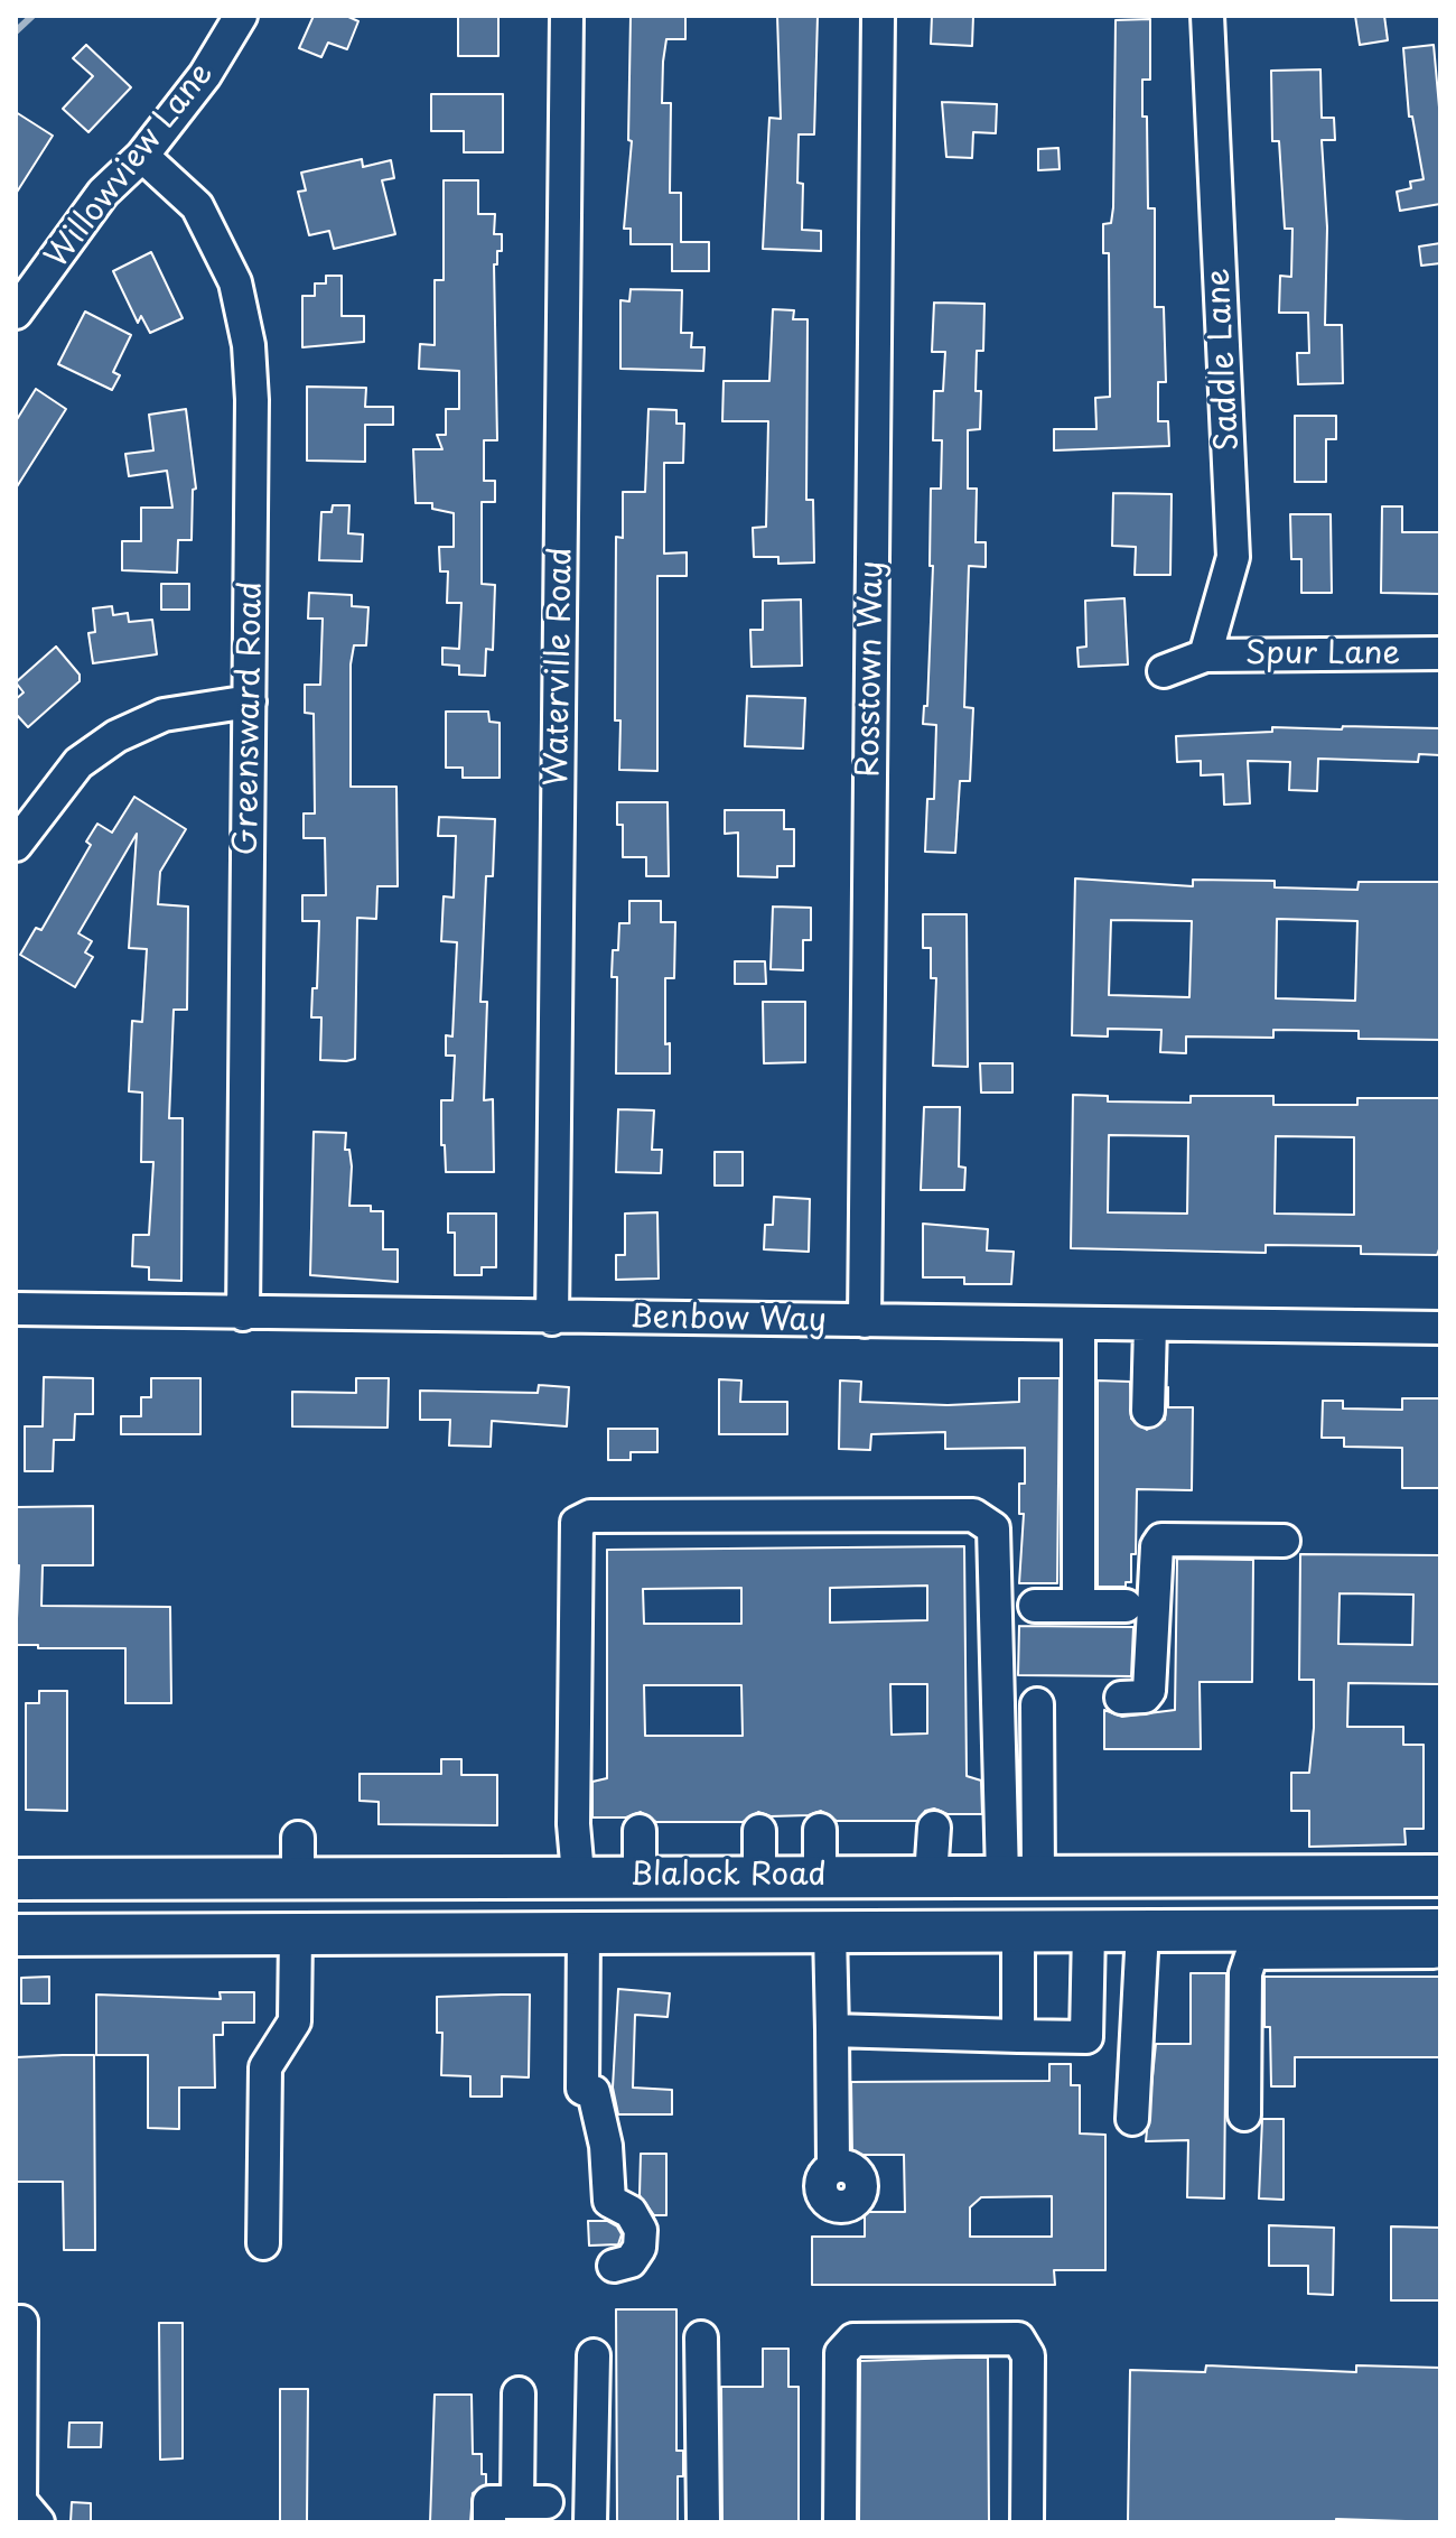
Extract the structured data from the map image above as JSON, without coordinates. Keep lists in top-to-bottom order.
{
  "streets": {
    "main road": ["Blalock Road"],
    "street": [
      "Willowview Lane",
      "Saddle Lane",
      "Spur Lane",
      "Waterville Road",
      "Rosstown Way",
      "Greensward Road",
      "Benbow Way"
    ]
  },
  "crossings": [
    ["Willowview Lane", "Greensward Road"],
    ["Saddle Lane", "Spur Lane"],
    ["Waterville Road", "Benbow Way"],
    ["Rosstown Way", "Benbow Way"],
    ["Greensward Road", "Benbow Way"]
  ]
}
